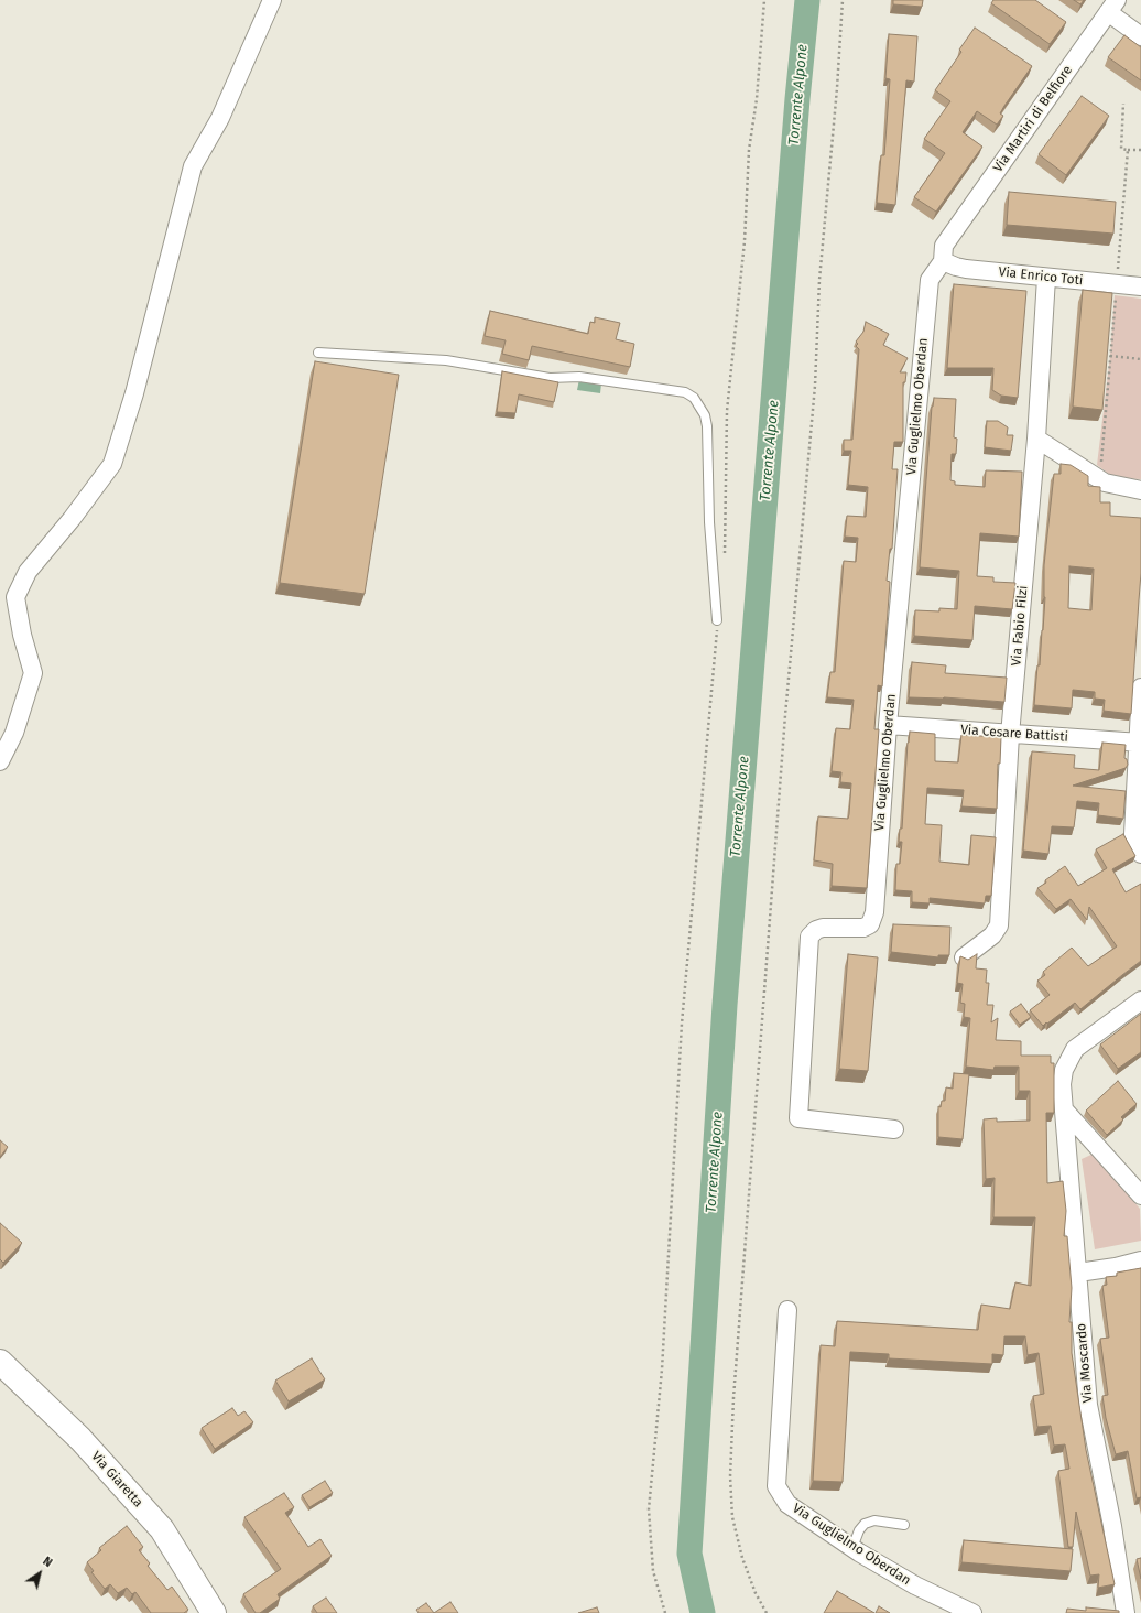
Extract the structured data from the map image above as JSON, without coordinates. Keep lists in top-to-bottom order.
{
  "streets": {
    "street": [
      "Via Martiri di Belfiore",
      "Via Enrico Toti",
      "Via Guglielmo Oberdan",
      "Via Fabio Filzi",
      "Via Cesare Battisti",
      "Via Moscardo",
      "Via Giaretta"
    ]
  },
  "crossings": [
    ["Via Martiri di Belfiore", "Via Enrico Toti"],
    ["Via Martiri di Belfiore", "Via Guglielmo Oberdan"],
    ["Via Enrico Toti", "Via Guglielmo Oberdan"],
    ["Via Enrico Toti", "Via Fabio Filzi"],
    ["Via Guglielmo Oberdan", "Via Cesare Battisti"],
    ["Via Fabio Filzi", "Via Cesare Battisti"]
  ],
  "water": ["Torrente Alpone"],
  "north": "top right"
}
